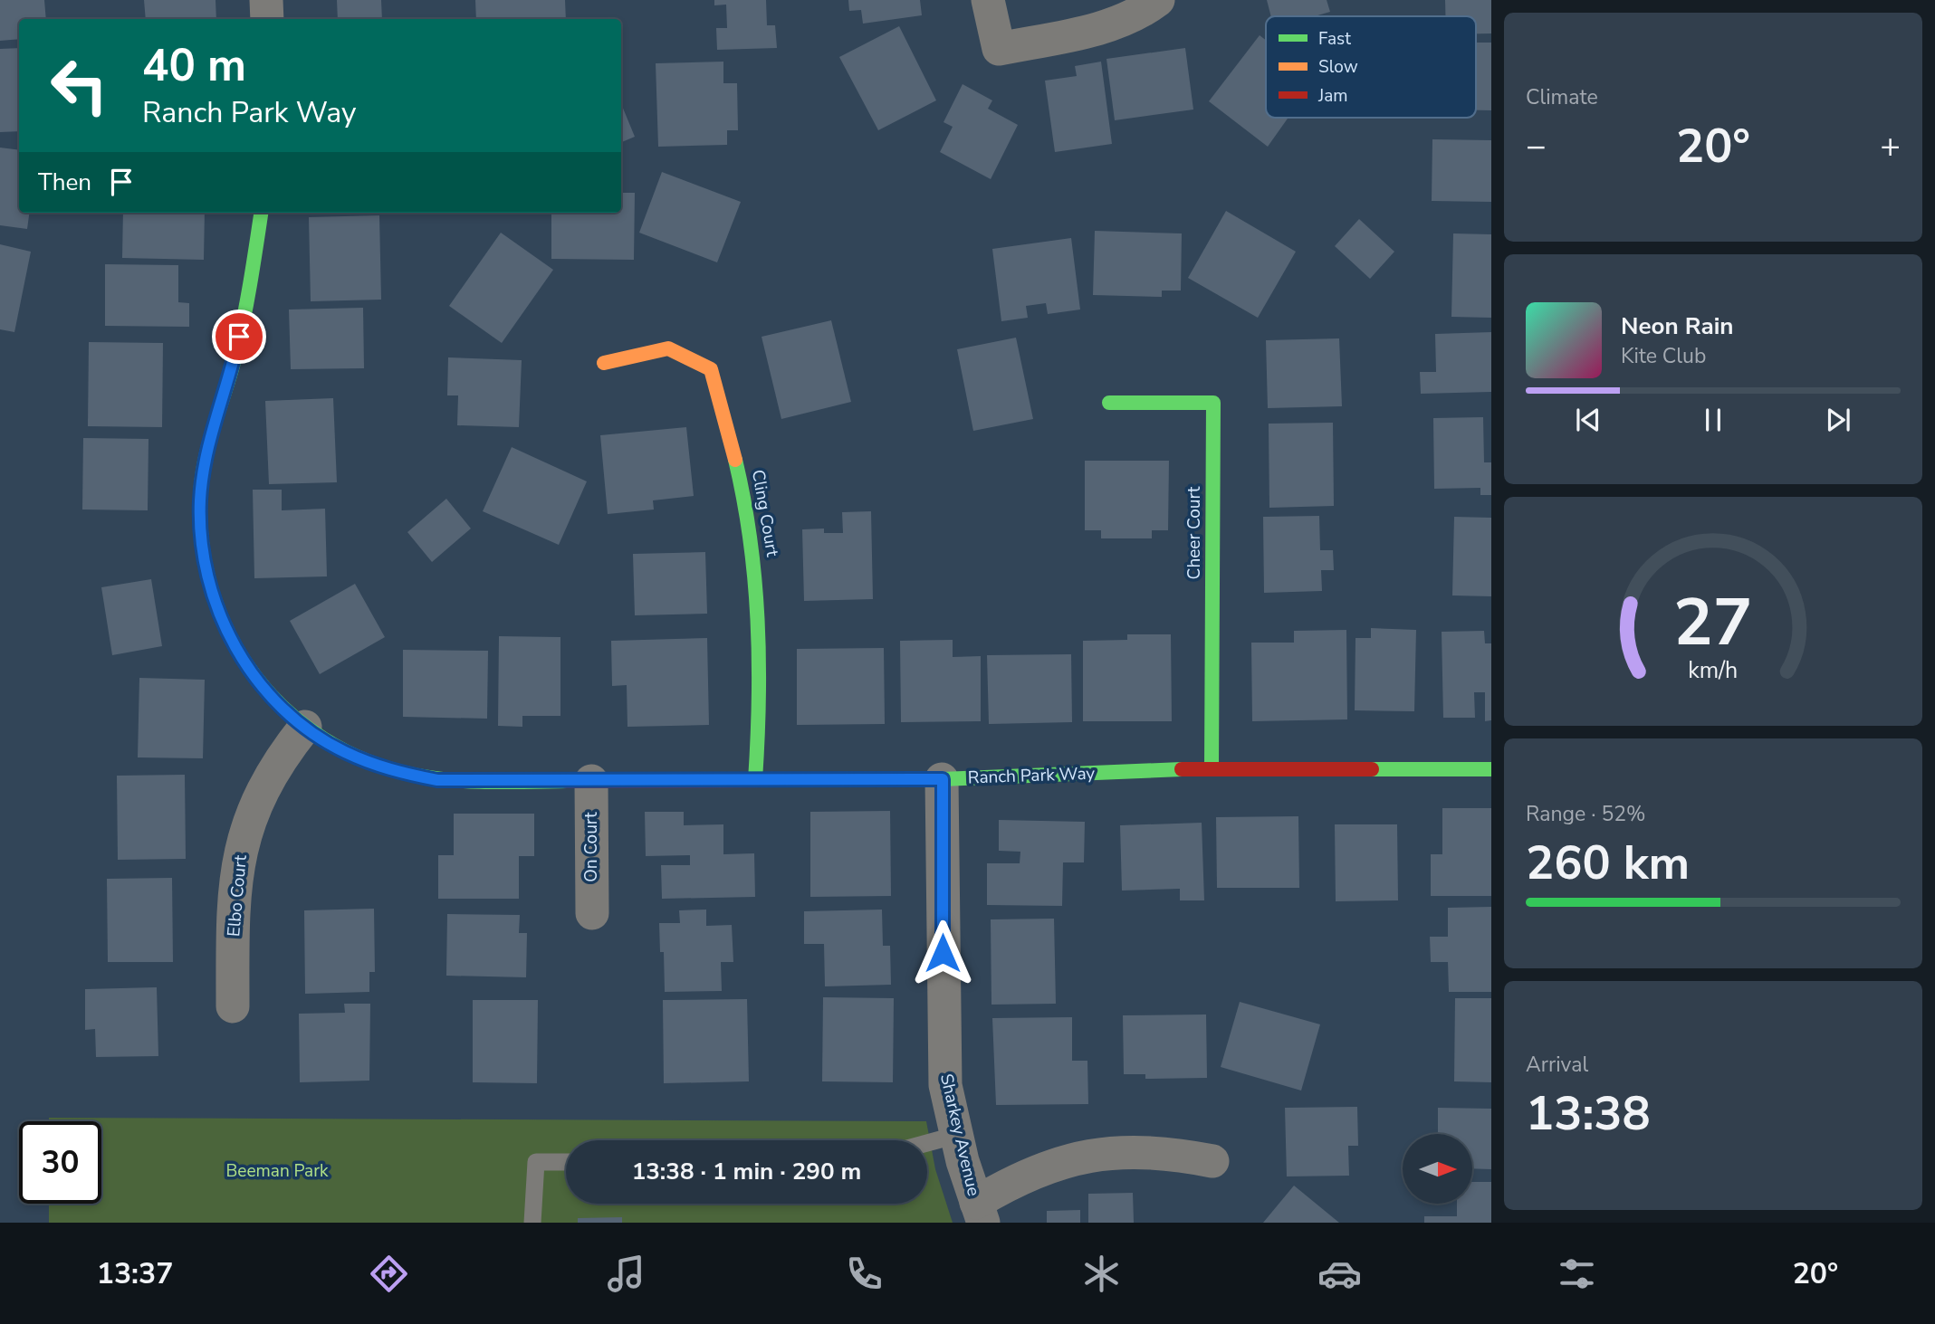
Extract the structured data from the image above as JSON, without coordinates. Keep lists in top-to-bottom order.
{
  "streets": {
    "street": [
      "Cling Court",
      "Cheer Court",
      "Ranch Park Way",
      "On Court",
      "Elbo Court",
      "Sharkey Avenue"
    ]
  },
  "crossings": [
    ["Cling Court", "Ranch Park Way"],
    ["Cheer Court", "Ranch Park Way"],
    ["Ranch Park Way", "On Court"],
    ["Ranch Park Way", "Elbo Court"],
    ["Ranch Park Way", "Sharkey Avenue"]
  ],
  "parks": ["Beeman Park"],
  "legend": ["Fast", "Slow", "Jam"],
  "north": "right",
  "page": {
    "tile": [
      "Climate",
      ["Range · 52%", "260 km"],
      ["Arrival", "13:38"]
    ],
    "turn": ["40 m", "Ranch Park Way"],
    "heat": ["−", "20°", "+"],
    "then": "Then",
    "song": ["Neon Rain", "Kite Club"],
    "limit": "30",
    "trip": "13:38 · 1 min · 290 m",
    "tabs": ["13:37", "20°"],
    "gauge": ["27", "km/h"]
  }
}
